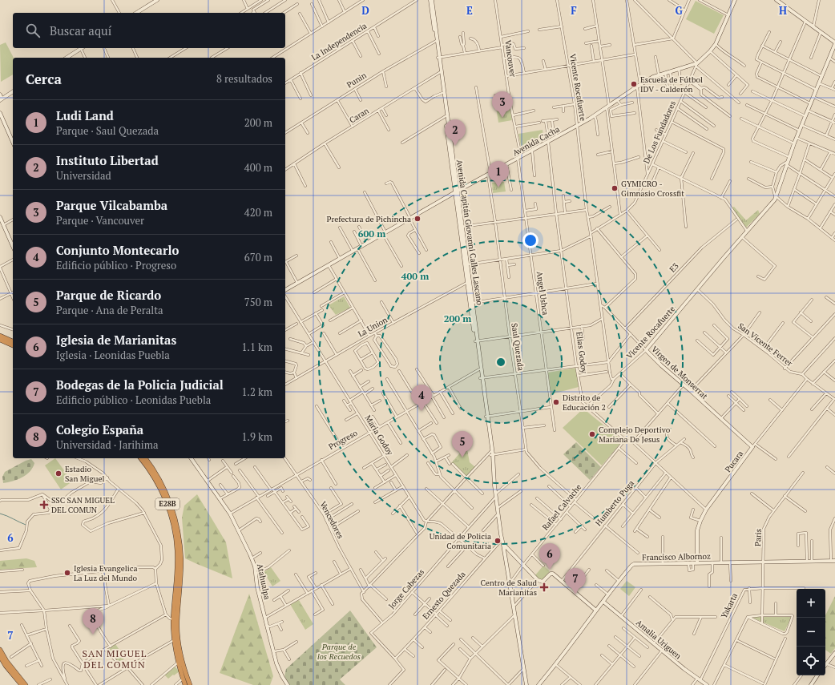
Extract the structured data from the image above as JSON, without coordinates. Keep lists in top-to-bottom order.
{
  "streets": {
    "highway": ["E28B"],
    "street": [
      "La Independencia",
      "Vancouver",
      "Punin",
      "Vicente Rocafuerte",
      "Caran",
      "De Los Fundadores",
      "Avenida Cacha",
      "Avenida Capitán Giovanni Calles Lascano",
      "E3",
      "Angel Ushca",
      "La Union",
      "San Vicente Ferrer",
      "Saul Quezada",
      "Elias Godoy",
      "Virgen de Monserrat",
      "Maria Godoy",
      "Progreso",
      "Pucara",
      "Humberto Puga",
      "Rafael Calvache",
      "Vencedores",
      "Paris",
      "Francisco Albornoz",
      "Atahualpa",
      "Jorge Cabezas",
      "Ernesto Quezada",
      "Yakarta",
      "Amalia Uriguen"
    ]
  },
  "crossings": [
    ["Vancouver", "Avenida Cacha"],
    ["Vancouver", "Angel Ushca"],
    ["Punin", "Avenida Capitán Giovanni Calles Lascano"],
    ["Vicente Rocafuerte", "De Los Fundadores"],
    ["Vicente Rocafuerte", "Avenida Cacha"],
    ["Vicente Rocafuerte", "San Vicente Ferrer"],
    ["Vicente Rocafuerte", "Virgen de Monserrat"],
    ["Caran", "Avenida Capitán Giovanni Calles Lascano"],
    ["De Los Fundadores", "Avenida Cacha"],
    ["De Los Fundadores", "Angel Ushca"],
    ["De Los Fundadores", "Saul Quezada"],
    ["De Los Fundadores", "Elias Godoy"],
    ["Avenida Cacha", "Avenida Capitán Giovanni Calles Lascano"],
    ["Avenida Cacha", "Angel Ushca"],
    ["Avenida Cacha", "Saul Quezada"],
    ["Avenida Cacha", "Elias Godoy"],
    ["E3", "Virgen de Monserrat"],
    ["La Union", "Maria Godoy"],
    ["San Vicente Ferrer", "Pucara"],
    ["Saul Quezada", "Rafael Calvache"],
    ["Elias Godoy", "Pucara"],
    ["Elias Godoy", "Humberto Puga"],
    ["Elias Godoy", "Rafael Calvache"],
    ["Virgen de Monserrat", "Pucara"],
    ["Maria Godoy", "Progreso"],
    ["Progreso", "Vencedores"],
    ["Progreso", "Atahualpa"],
    ["Pucara", "Francisco Albornoz"],
    ["Vencedores", "Jorge Cabezas"],
    ["Paris", "Francisco Albornoz"],
    ["Francisco Albornoz", "Amalia Uriguen"],
    ["Jorge Cabezas", "Ernesto Quezada"],
    ["Yakarta", "Amalia Uriguen"]
  ],
  "districts": ["SAN MIGUEL DEL COMÚN"],
  "parks": ["Parque de los Recuedos"],
  "places": {
    "other": [
      "Escuela de Fútbol IDV - Calderón",
      "GYMICRO - Gimnasio Crossfit",
      "Prefectura de Pichincha",
      "Distrito de Educación 2",
      "Complejo Deportivo Mariana De Jesus",
      "Estadio San Miguel",
      "Unidad de Policia Comunitaria",
      "Iglesia Evangelica La Luz del Mundo"
    ],
    "health": ["SSC SAN MIGUEL DEL COMUN", "Centro de Salud Marianitas"]
  },
  "page": {
    "search": "Buscar aquí",
    "heading": ["Cerca", "8 resultados"],
    "pins": [
      "3",
      "2",
      "1",
      "4",
      "5",
      "6",
      "7",
      "8"
    ],
    "list": [
      {
        "mark": "1",
        "name": "Ludi Land",
        "note": "Parque · Saul Quezada",
        "value": "200 m"
      },
      {
        "mark": "2",
        "name": "Instituto Libertad",
        "note": "Universidad",
        "value": "400 m"
      },
      {
        "mark": "3",
        "name": "Parque Vilcabamba",
        "note": "Parque · Vancouver",
        "value": "420 m"
      },
      {
        "mark": "4",
        "name": "Conjunto Montecarlo",
        "note": "Edificio público · Progreso",
        "value": "670 m"
      },
      {
        "mark": "5",
        "name": "Parque de Ricardo",
        "note": "Parque · Ana de Peralta",
        "value": "750 m"
      },
      {
        "mark": "6",
        "name": "Iglesia de Marianitas",
        "note": "Iglesia · Leonidas Puebla",
        "value": "1.1 km"
      },
      {
        "mark": "7",
        "name": "Bodegas de la Policia Judicial",
        "note": "Edificio público · Leonidas Puebla",
        "value": "1.2 km"
      },
      {
        "mark": "8",
        "name": "Colegio España",
        "note": "Universidad · Jarihima",
        "value": "1.9 km"
      }
    ],
    "map_buttons": ["+", "−"]
  },
  "grid": {
    "columns": [
      "D",
      "E",
      "F",
      "G",
      "H"
    ],
    "rows": ["6", "7"]
  },
  "rings": ["600 m", "400 m", "200 m"]
}
